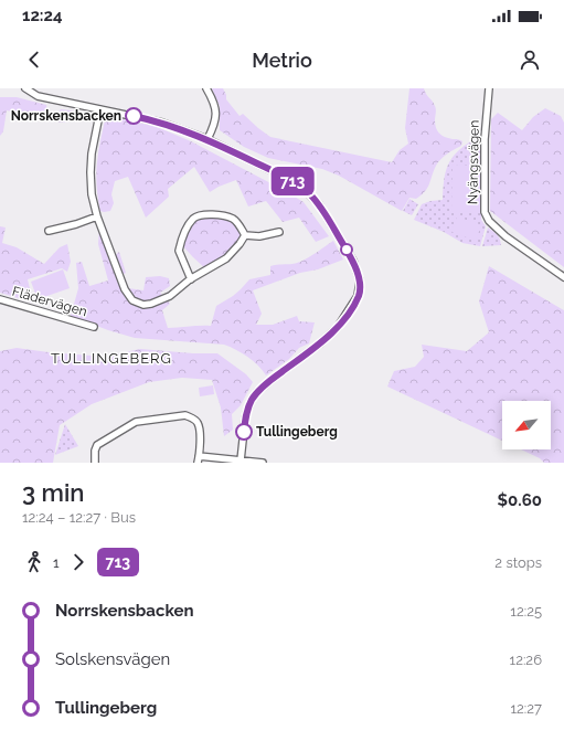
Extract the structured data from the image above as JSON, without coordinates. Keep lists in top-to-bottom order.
{
  "streets": {
    "street": ["Nyängsvägen", "Flädervägen"]
  },
  "districts": ["TULLINGEBERG"],
  "places": ["Norrskensbacken", "Tullingeberg"],
  "lines": ["bus line 713"],
  "north": "bottom left",
  "page": {
    "status": "12:24",
    "header": "Metrio",
    "on_map": "713",
    "heading": ["3 min", "12:24 – 12:27 · Bus", "$0.60"],
    "legs": ["1", "713", "2 stops"],
    "list": [
      {
        "name": "Norrskensbacken",
        "value": "12:25"
      },
      {
        "name": "Solskensvägen",
        "value": "12:26"
      },
      {
        "name": "Tullingeberg",
        "value": "12:27"
      }
    ]
  }
}
